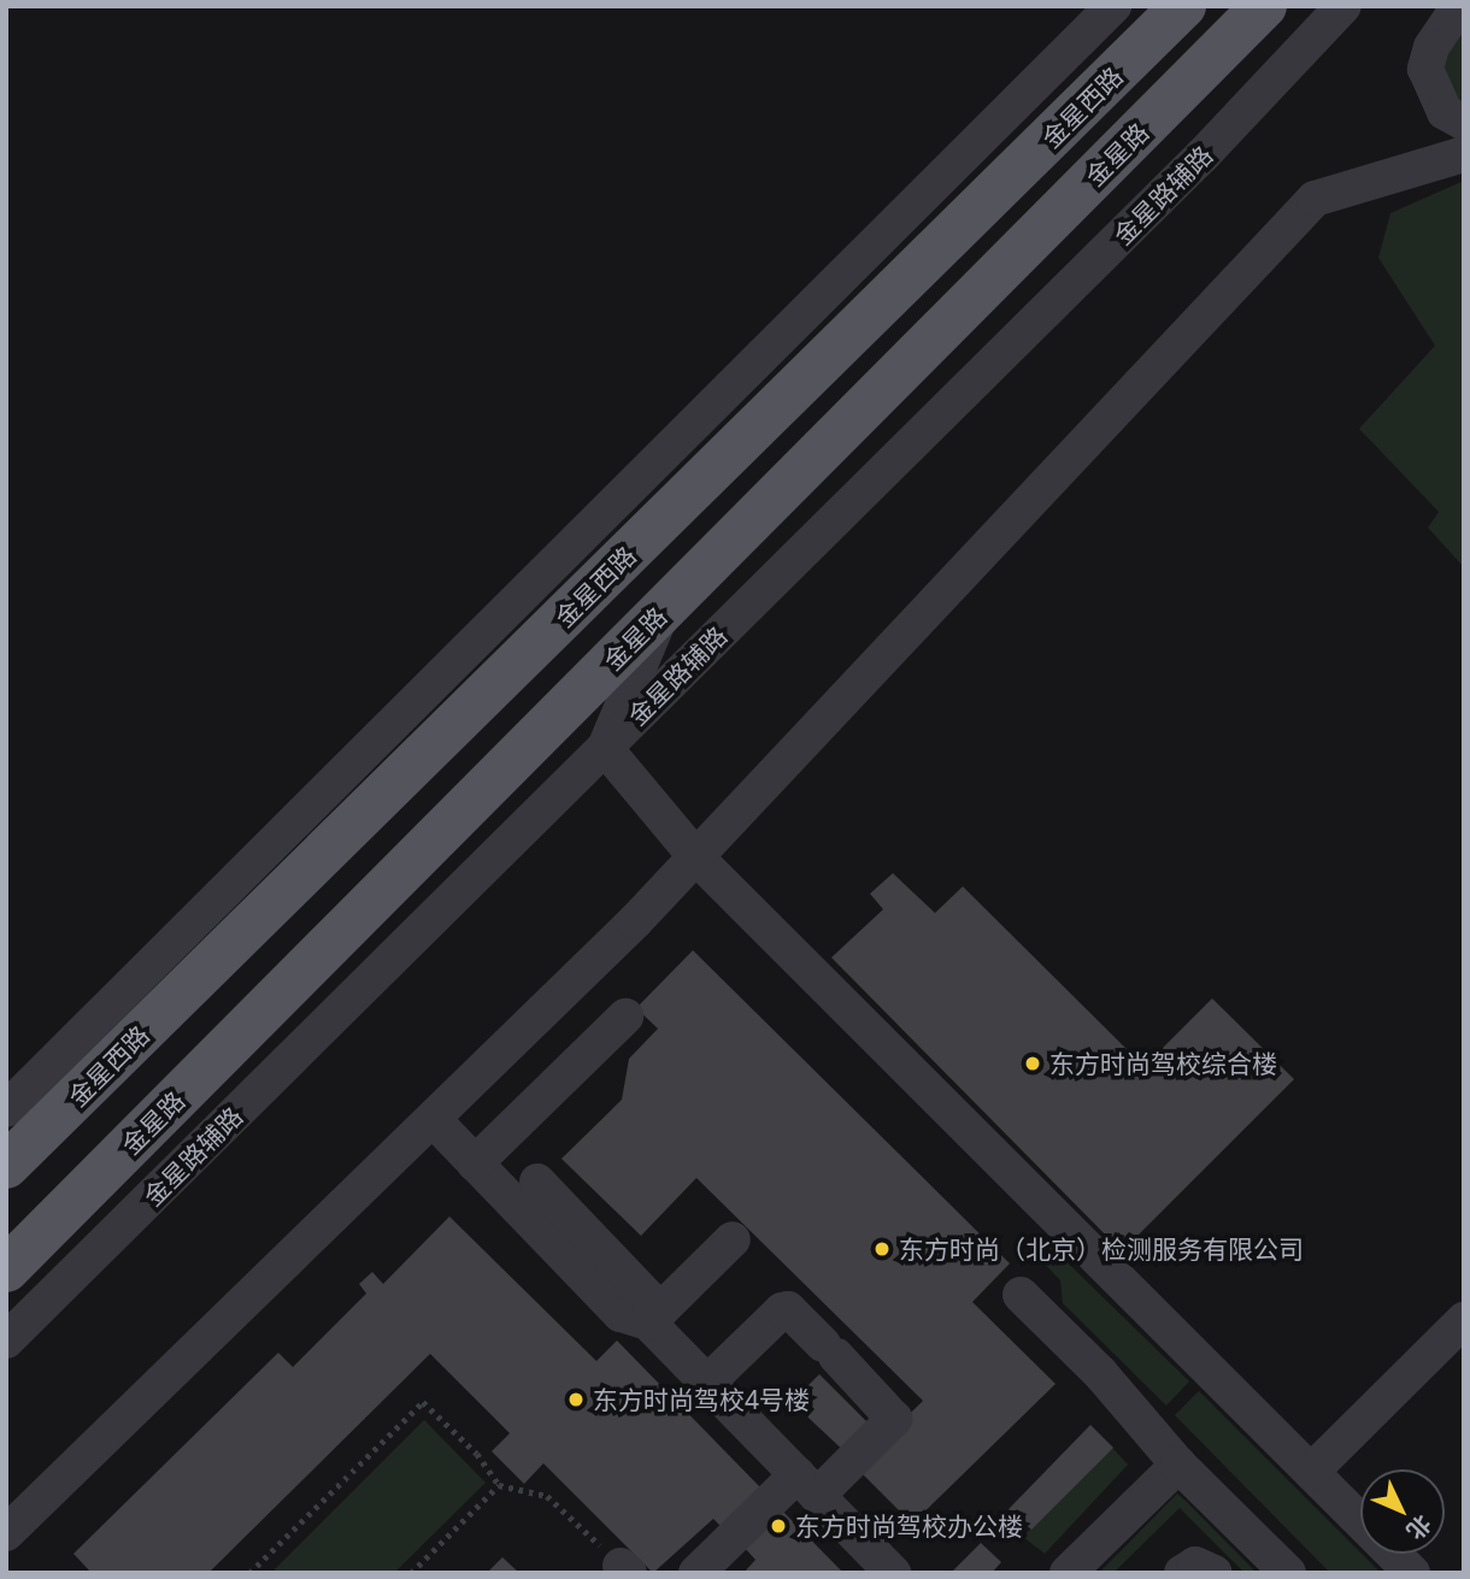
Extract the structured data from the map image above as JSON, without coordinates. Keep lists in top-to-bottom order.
{
  "streets": {
    "main road": ["金星西路", "金星路"],
    "street": ["金星路辅路"]
  },
  "places": [
    "东方时尚驾校综合楼",
    "东方时尚（北京）检测服务有限公司",
    "东方时尚驾校4号楼",
    "东方时尚驾校办公楼"
  ],
  "north": "bottom right"
}
